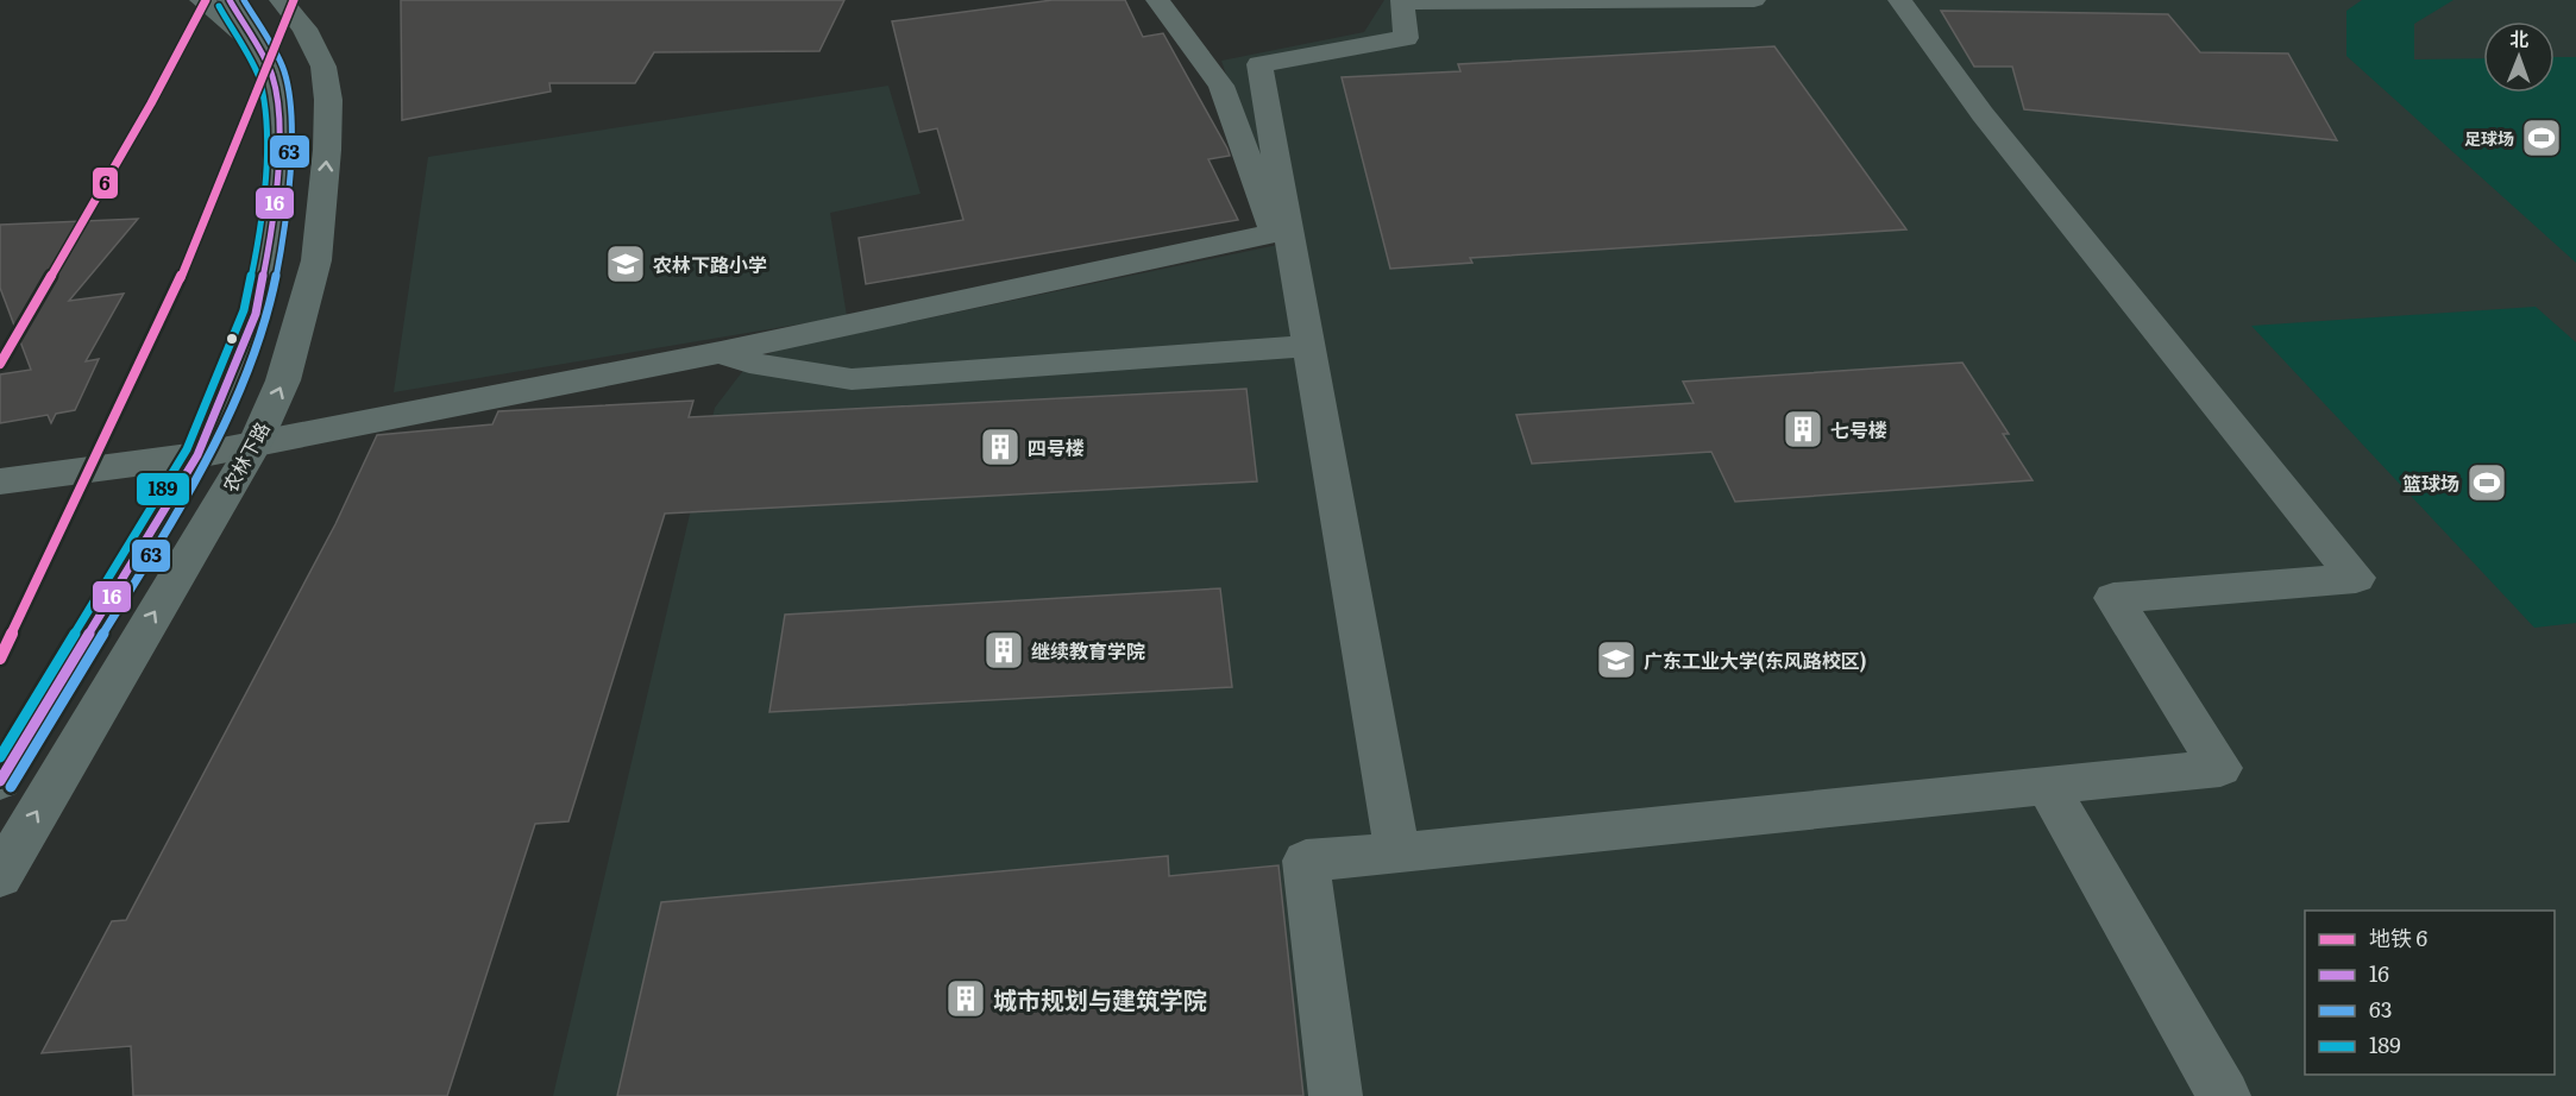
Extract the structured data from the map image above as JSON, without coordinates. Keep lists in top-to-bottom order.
{
  "streets": {
    "main road": ["农林下路"]
  },
  "places": {
    "sports": ["足球场", "篮球场"],
    "school or university": ["农林下路小学", "广东工业大学(东风路校区)"],
    "building": [
      "七号楼",
      "四号楼",
      "继续教育学院",
      "城市规划与建筑学院"
    ]
  },
  "lines": [
    "metro line 6",
    "transit line 16",
    "transit line 63",
    "transit line 189"
  ],
  "legend": [
    "地铁 6",
    "16",
    "63",
    "189"
  ],
  "north": "top"
}
